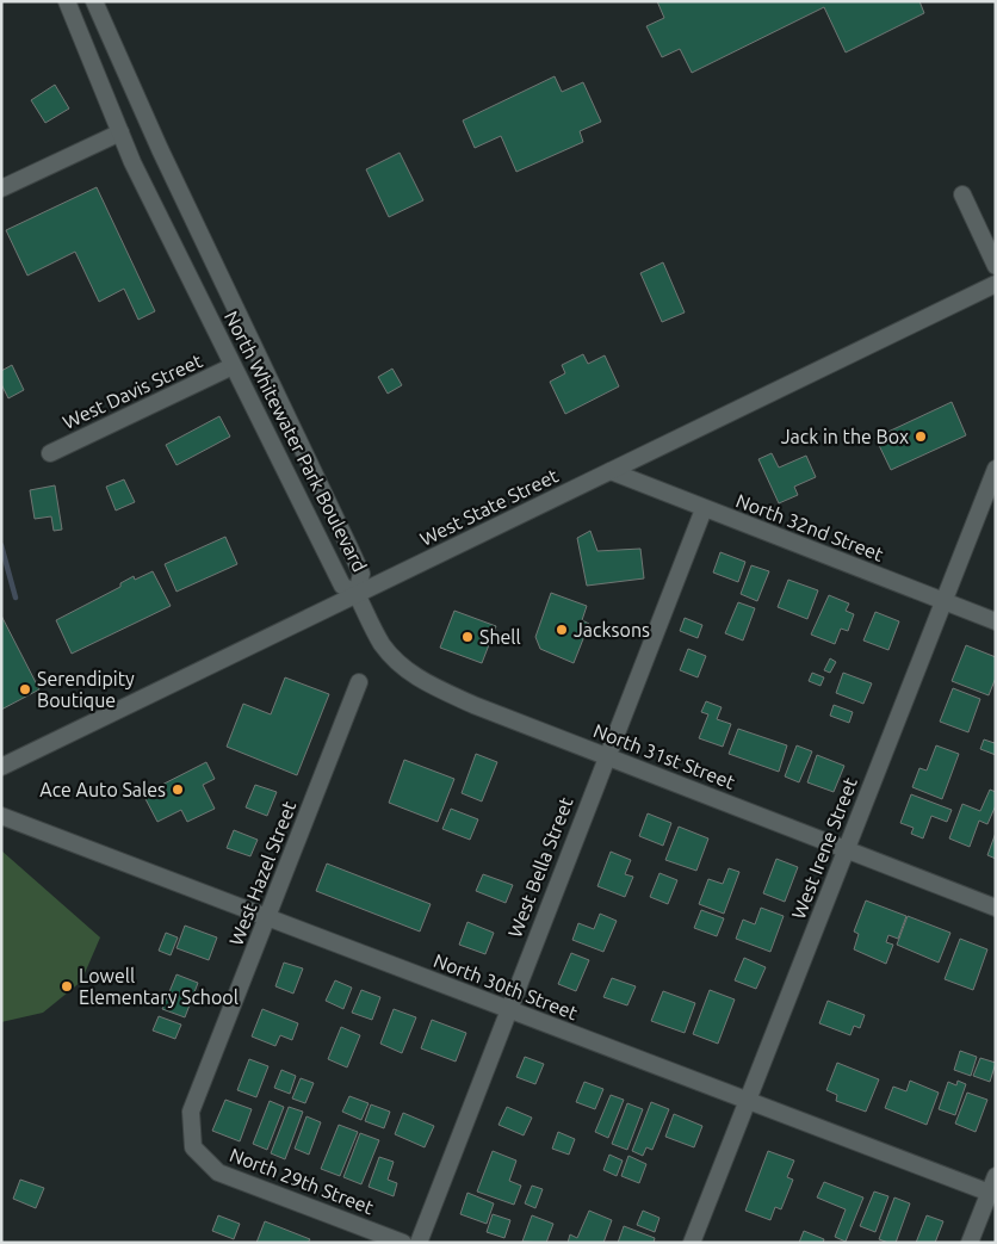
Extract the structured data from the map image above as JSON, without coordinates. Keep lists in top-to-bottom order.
{
  "streets": {
    "street": [
      "West Davis Street",
      "North Whitewater Park Boulevard",
      "West State Street",
      "North 32nd Street",
      "North 31st Street",
      "West Irene Street",
      "West Bella Street",
      "West Hazel Street",
      "North 30th Street",
      "North 29th Street"
    ]
  },
  "crossings": [
    ["West Davis Street", "North Whitewater Park Boulevard"],
    ["North Whitewater Park Boulevard", "West State Street"],
    ["North Whitewater Park Boulevard", "North 31st Street"],
    ["West State Street", "North 32nd Street"],
    ["West State Street", "North 31st Street"],
    ["North 32nd Street", "West Irene Street"],
    ["North 32nd Street", "West Bella Street"],
    ["North 31st Street", "West Irene Street"],
    ["North 31st Street", "West Bella Street"],
    ["West Irene Street", "North 30th Street"],
    ["West Bella Street", "North 30th Street"],
    ["West Hazel Street", "North 30th Street"],
    ["West Hazel Street", "North 29th Street"]
  ],
  "places": [
    "Jack in the Box",
    "Jacksons",
    "Shell",
    "Serendipity Boutique",
    "Ace Auto Sales",
    "Lowell Elementary School"
  ]
}
